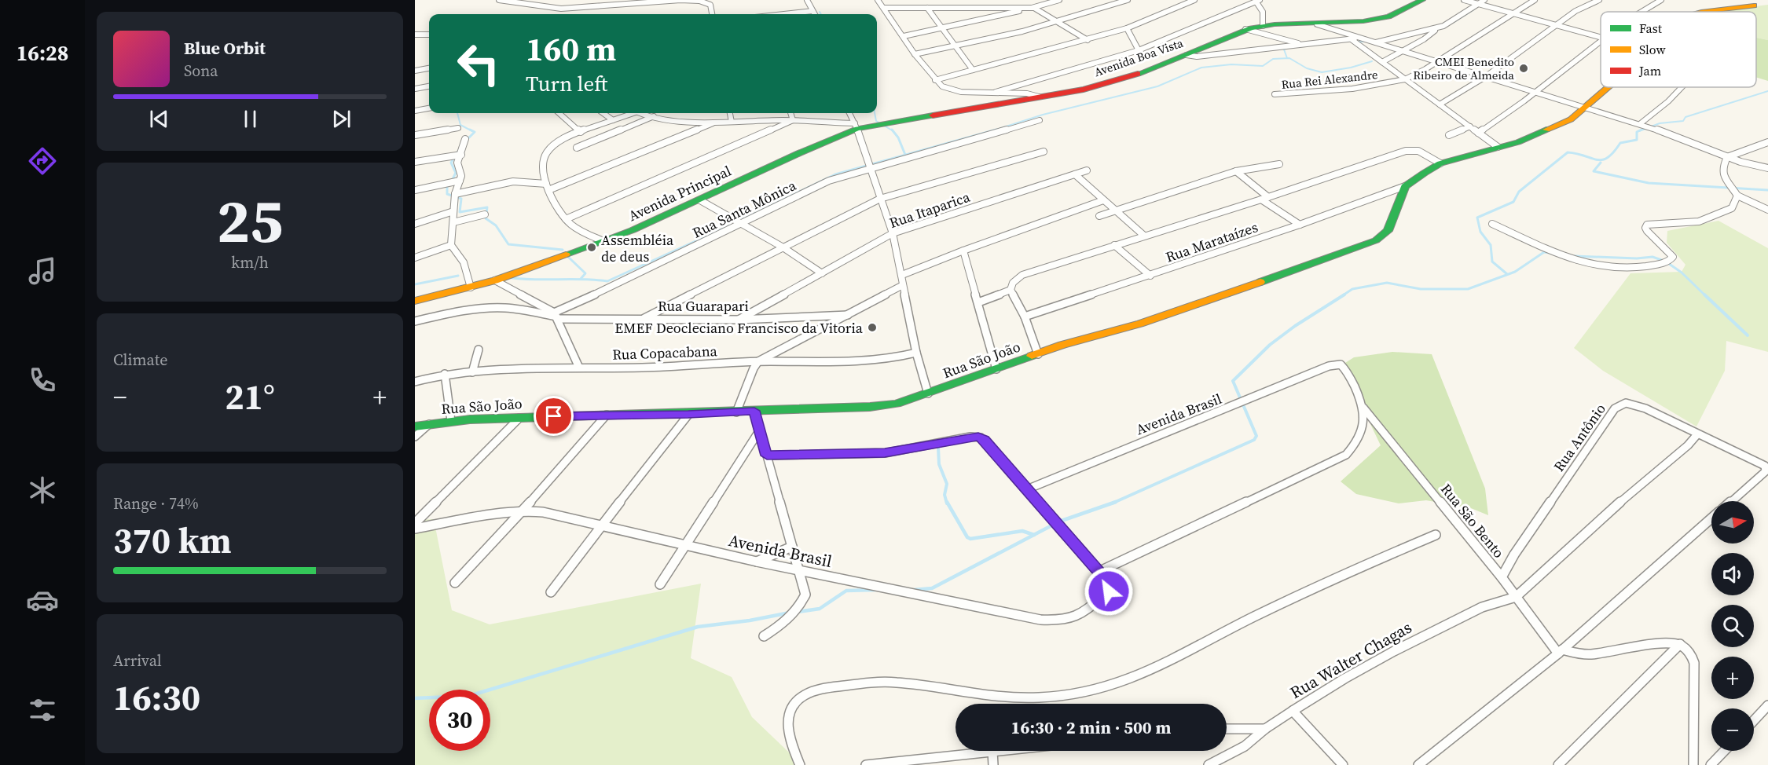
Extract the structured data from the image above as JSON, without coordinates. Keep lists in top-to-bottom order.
{
  "streets": {
    "street": [
      "Avenida Boa Vista",
      "Rua Rei Alexandre",
      "Avenida Principal",
      "Rua Santa Mônica",
      "Rua Itaparica",
      "Rua Marataízes",
      "Rua Guarapari",
      "Rua Copacabana",
      "Rua São João",
      "Avenida Brasil",
      "Rua Antônio",
      "Rua São Bento",
      "Rua Walter Chagas"
    ]
  },
  "crossings": [
    ["Avenida Boa Vista", "Avenida Principal"],
    ["Rua Santa Mônica", "Rua Guarapari"],
    ["Rua Itaparica", "Rua Guarapari"],
    ["Rua Marataízes", "Rua São João"],
    ["Avenida Brasil", "Rua São Bento"],
    ["Rua Antônio", "Rua São Bento"],
    ["Rua São Bento", "Rua Walter Chagas"]
  ],
  "places": ["CMEI Benedito Ribeiro de Almeida", "Assembléia de deus", "EMEF Deocleciano Francisco da Vitoria"],
  "legend": ["Fast", "Slow", "Jam"],
  "north": "right",
  "page": {
    "tabs": "16:28",
    "turn": ["160 m", "Turn left"],
    "song": ["Blue Orbit", "Sona"],
    "tile": [
      ["25", "km/h"],
      "Climate",
      ["Range · 74%", "370 km"],
      ["Arrival", "16:30"]
    ],
    "heat": ["−", "21°", "+"],
    "map_buttons": ["+", "−"],
    "limit": "30",
    "trip": "16:30 · 2 min · 500 m"
  }
}
